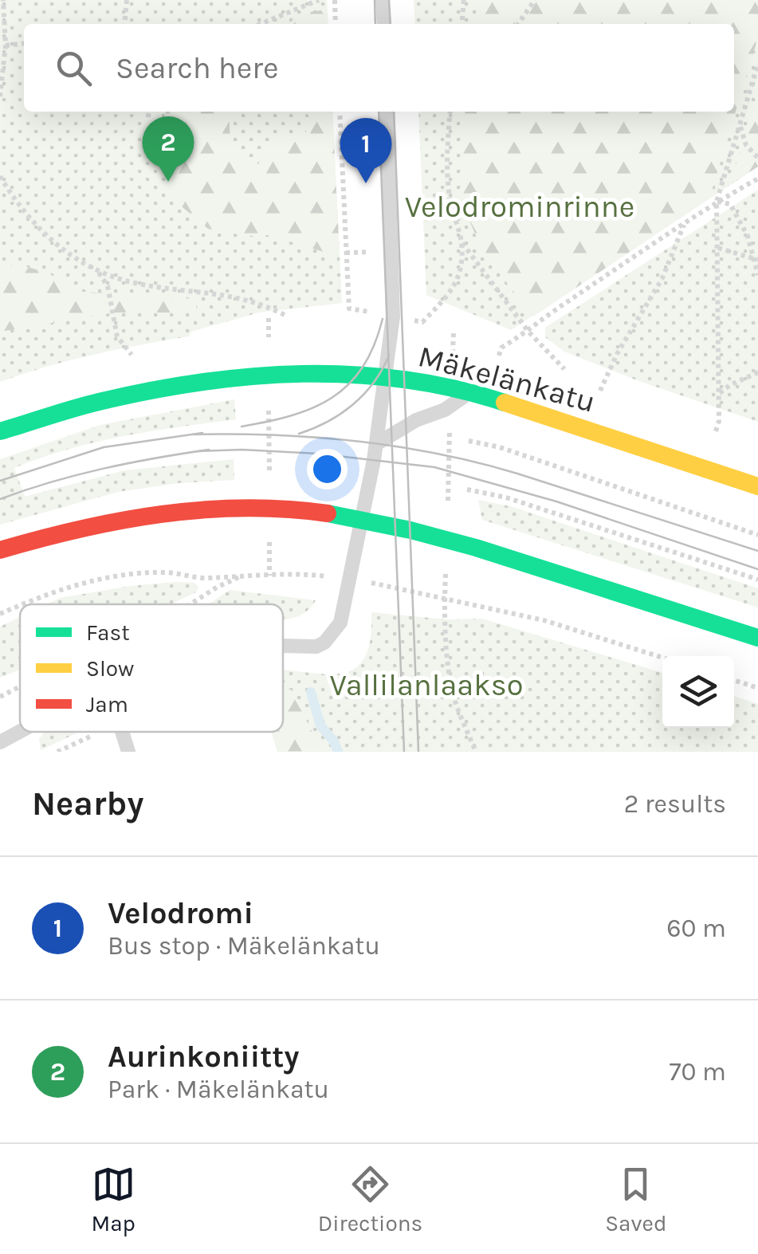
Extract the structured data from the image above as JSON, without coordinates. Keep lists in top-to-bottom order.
{
  "streets": {
    "main road": ["Mäkelänkatu"]
  },
  "parks": ["Velodrominrinne", "Vallilanlaakso"],
  "legend": ["Fast", "Slow", "Jam"],
  "page": {
    "search": "Search here",
    "pins": ["2", "1"],
    "heading": ["Nearby", "2 results"],
    "list": [
      {
        "mark": "1",
        "name": "Velodromi",
        "note": "Bus stop · Mäkelänkatu",
        "value": "60 m"
      },
      {
        "mark": "2",
        "name": "Aurinkoniitty",
        "note": "Park · Mäkelänkatu",
        "value": "70 m"
      }
    ],
    "nav": ["Map", "Directions", "Saved"]
  }
}
